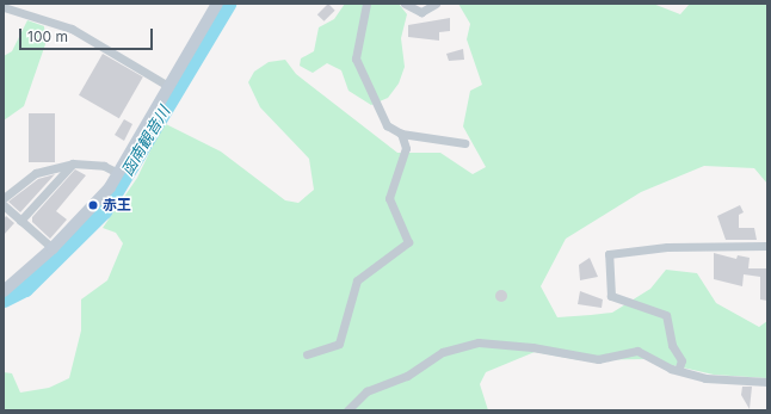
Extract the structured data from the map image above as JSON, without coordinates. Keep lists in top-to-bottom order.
{
  "water": ["函南観音川"],
  "places": ["赤王"],
  "scale_bar": "100 m"
}
